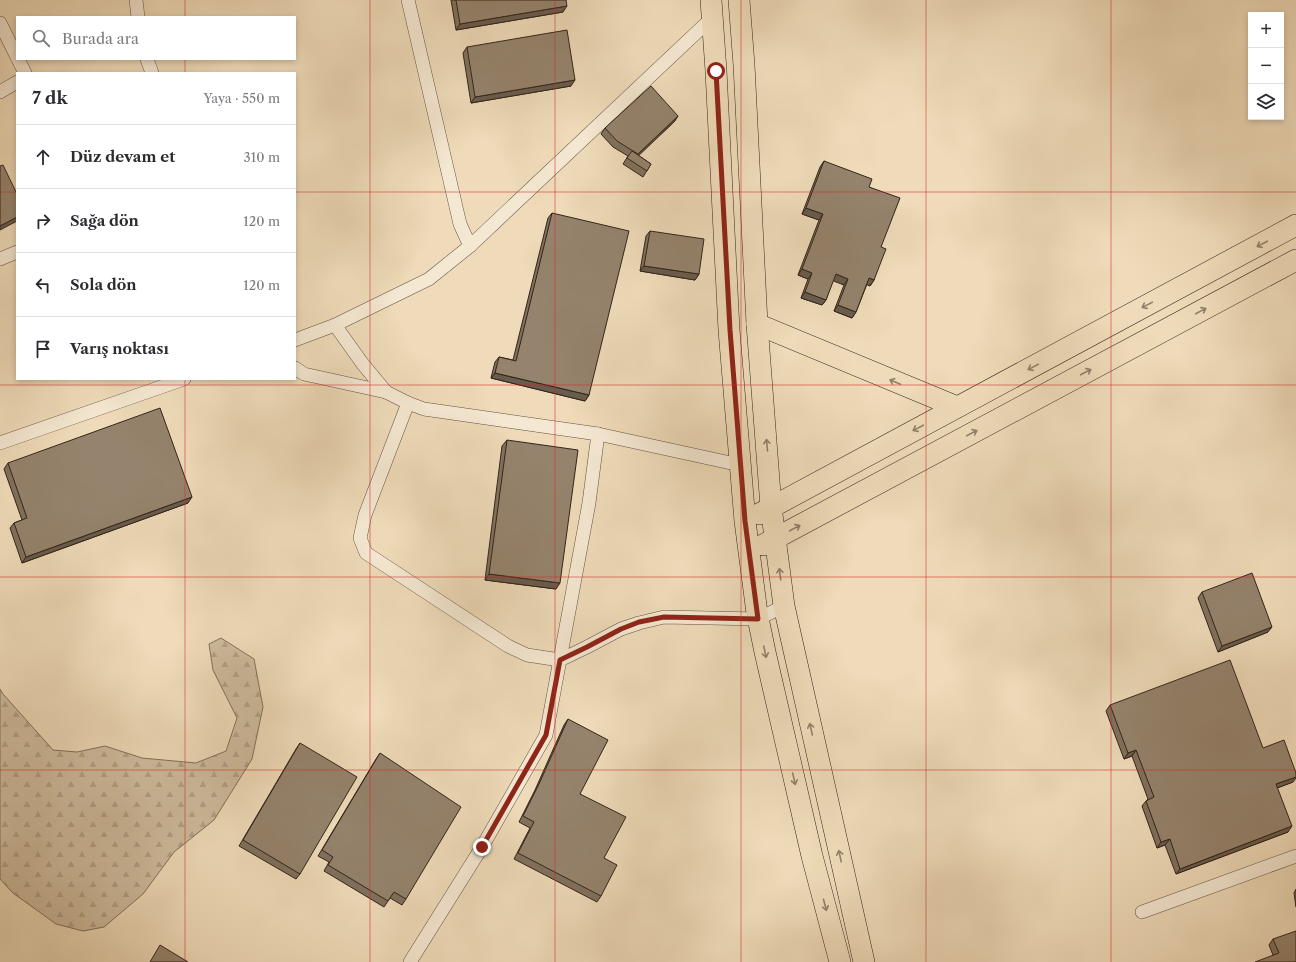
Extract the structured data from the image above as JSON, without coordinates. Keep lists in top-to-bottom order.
{
  "page": {
    "map_buttons": ["+", "−"],
    "search": "Burada ara",
    "heading": ["7 dk", "Yaya · 550 m"],
    "list": [
      ["Düz devam et", "310 m"],
      ["Sağa dön", "120 m"],
      ["Sola dön", "120 m"],
      "Varış noktası"
    ]
  }
}
